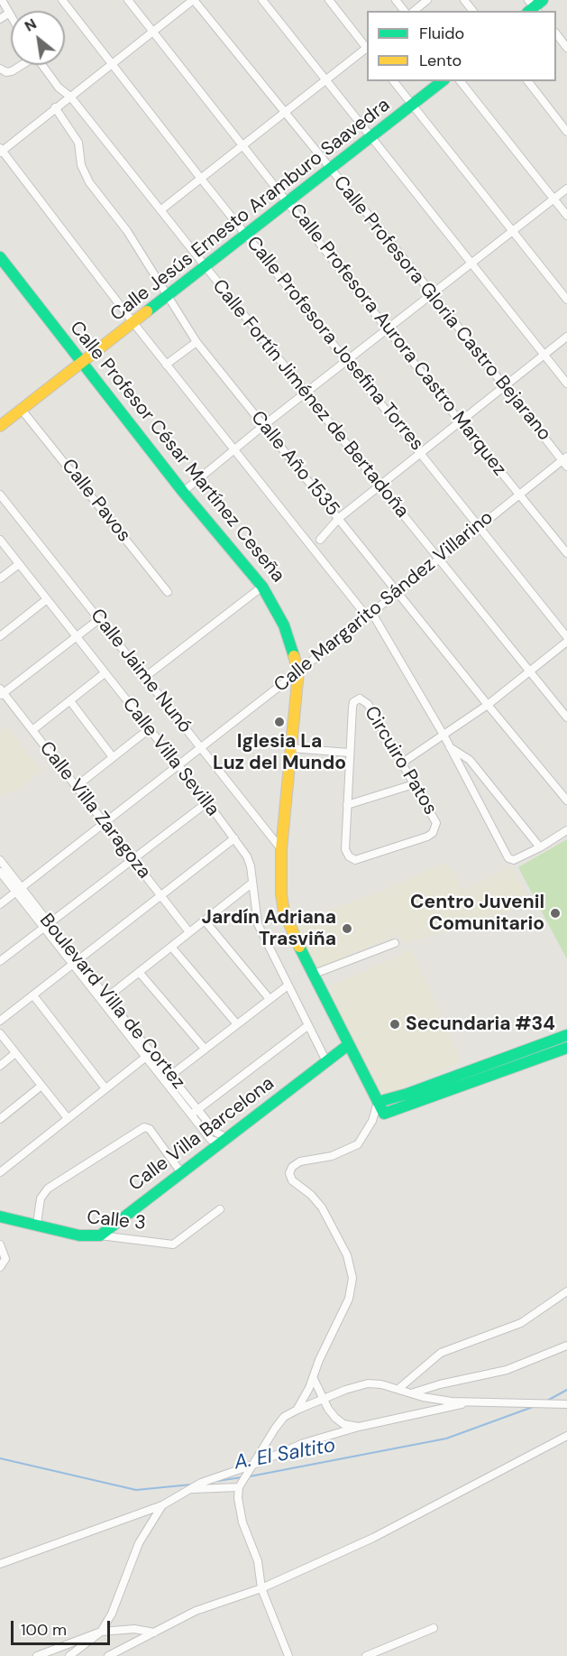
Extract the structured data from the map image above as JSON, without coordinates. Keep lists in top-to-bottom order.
{
  "streets": {
    "street": [
      "Calle Jesús Ernesto Aramburo Saavedra",
      "Calle Profesora Gloria Castro Bejarano",
      "Calle Profesora Aurora Castro Marquez",
      "Calle Profesora Josefina Torres",
      "Calle Fortín Jiménez de Bertadoña",
      "Calle Profesor César Martínez Ceseña",
      "Calle Año 1535",
      "Calle Pavos",
      "Calle Margarito Sández Villarino",
      "Calle Jaime Nunó",
      "Calle Villa Sevilla",
      "Circuiro Patos",
      "Calle Villa Zaragoza",
      "Boulevard Villa de Cortez",
      "Calle Villa Barcelona",
      "Calle 3"
    ]
  },
  "crossings": [
    ["Calle Jesús Ernesto Aramburo Saavedra", "Calle Profesora Gloria Castro Bejarano"],
    ["Calle Jesús Ernesto Aramburo Saavedra", "Calle Profesora Aurora Castro Marquez"],
    ["Calle Jesús Ernesto Aramburo Saavedra", "Calle Profesora Josefina Torres"],
    ["Calle Jesús Ernesto Aramburo Saavedra", "Calle Fortín Jiménez de Bertadoña"],
    ["Calle Jesús Ernesto Aramburo Saavedra", "Calle Profesor César Martínez Ceseña"],
    ["Calle Jesús Ernesto Aramburo Saavedra", "Calle Año 1535"],
    ["Calle Jesús Ernesto Aramburo Saavedra", "Calle Pavos"],
    ["Calle Profesora Gloria Castro Bejarano", "Calle Margarito Sández Villarino"],
    ["Calle Profesora Aurora Castro Marquez", "Calle Margarito Sández Villarino"],
    ["Calle Profesora Josefina Torres", "Calle Margarito Sández Villarino"],
    ["Calle Fortín Jiménez de Bertadoña", "Calle Margarito Sández Villarino"],
    ["Calle Profesor César Martínez Ceseña", "Calle Margarito Sández Villarino"],
    ["Calle Profesor César Martínez Ceseña", "Calle Jaime Nunó"],
    ["Calle Profesor César Martínez Ceseña", "Calle Villa Barcelona"],
    ["Calle Año 1535", "Calle Margarito Sández Villarino"],
    ["Calle Margarito Sández Villarino", "Calle Jaime Nunó"],
    ["Calle Margarito Sández Villarino", "Calle Villa Sevilla"],
    ["Calle Margarito Sández Villarino", "Calle Villa Zaragoza"],
    ["Calle Margarito Sández Villarino", "Boulevard Villa de Cortez"],
    ["Boulevard Villa de Cortez", "Calle Villa Barcelona"],
    ["Calle Villa Barcelona", "Calle 3"]
  ],
  "water": ["A. El Saltito"],
  "places": [
    "Iglesia La Luz del Mundo",
    "Centro Juvenil Comunitario",
    "Jardín Adriana Trasviña",
    "Secundaria #34"
  ],
  "legend": ["Fluido", "Lento"],
  "scale_bar": "100 m",
  "north": "top left"
}
